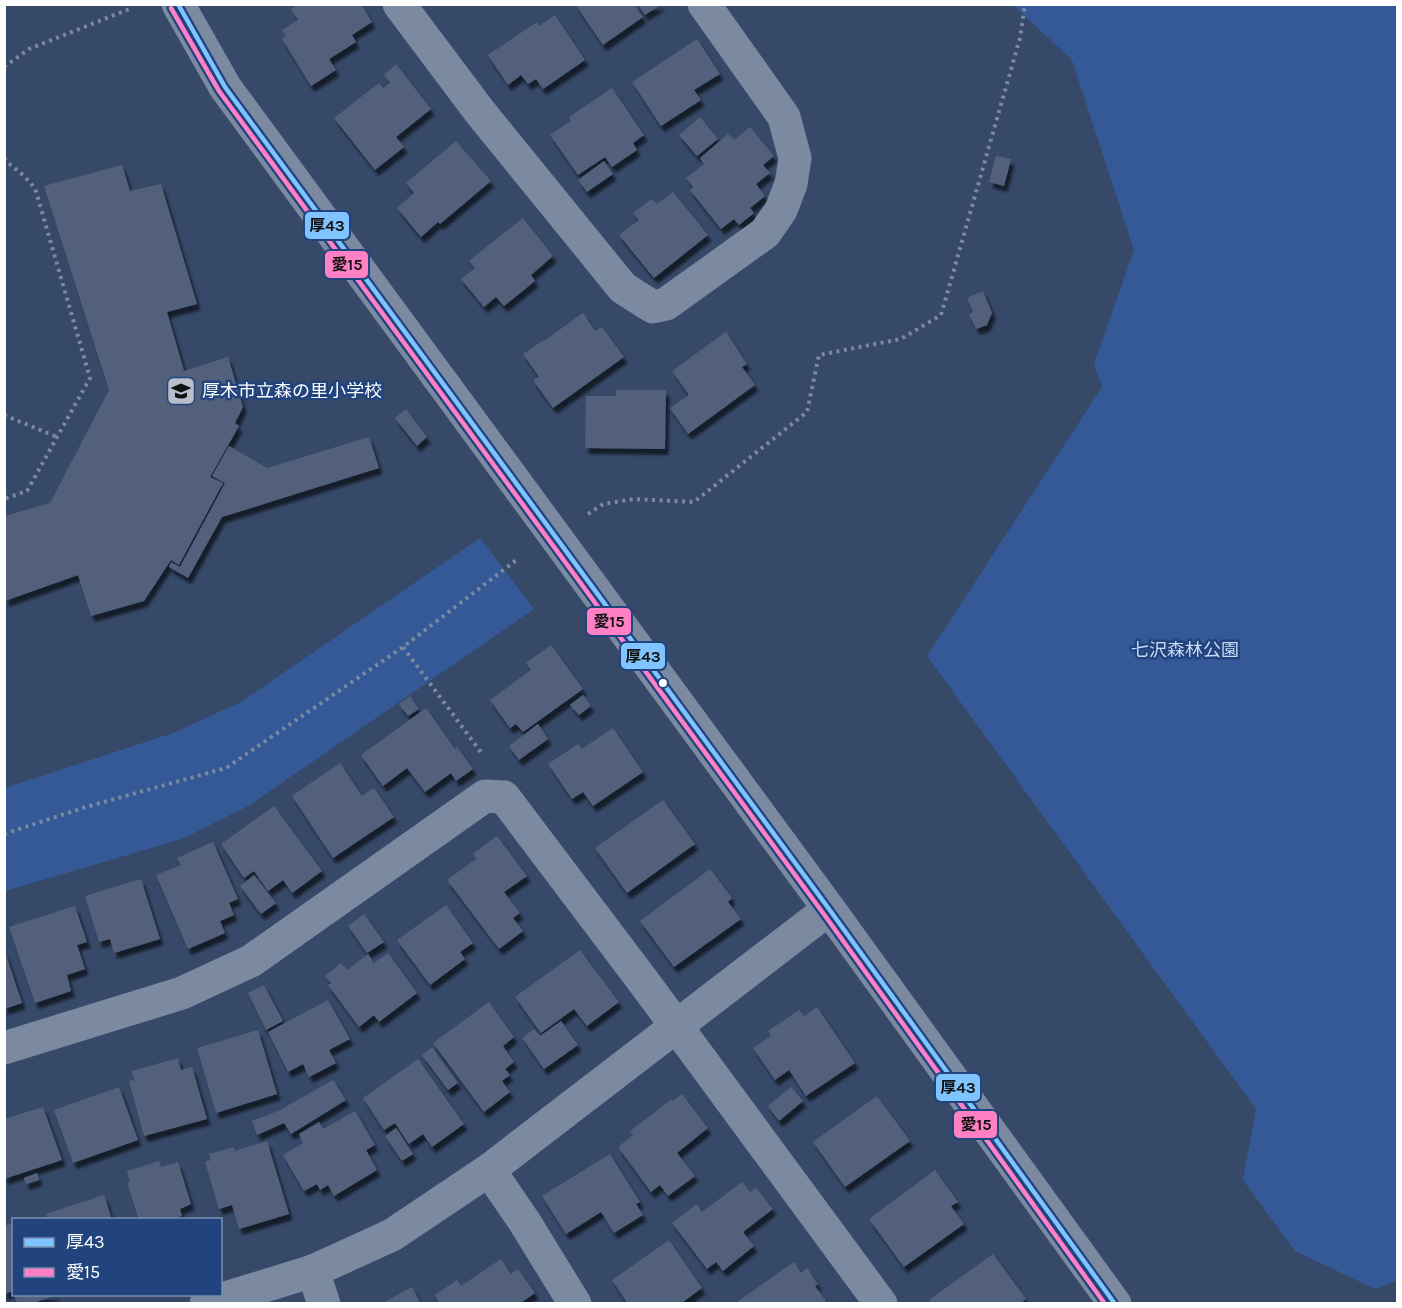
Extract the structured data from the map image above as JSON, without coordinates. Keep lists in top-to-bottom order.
{
  "parks": ["七沢森林公園"],
  "places": {
    "school or university": ["厚木市立森の里小学校"]
  },
  "lines": ["transit line 厚43", "transit line 愛15"],
  "legend": ["厚43", "愛15"]
}
